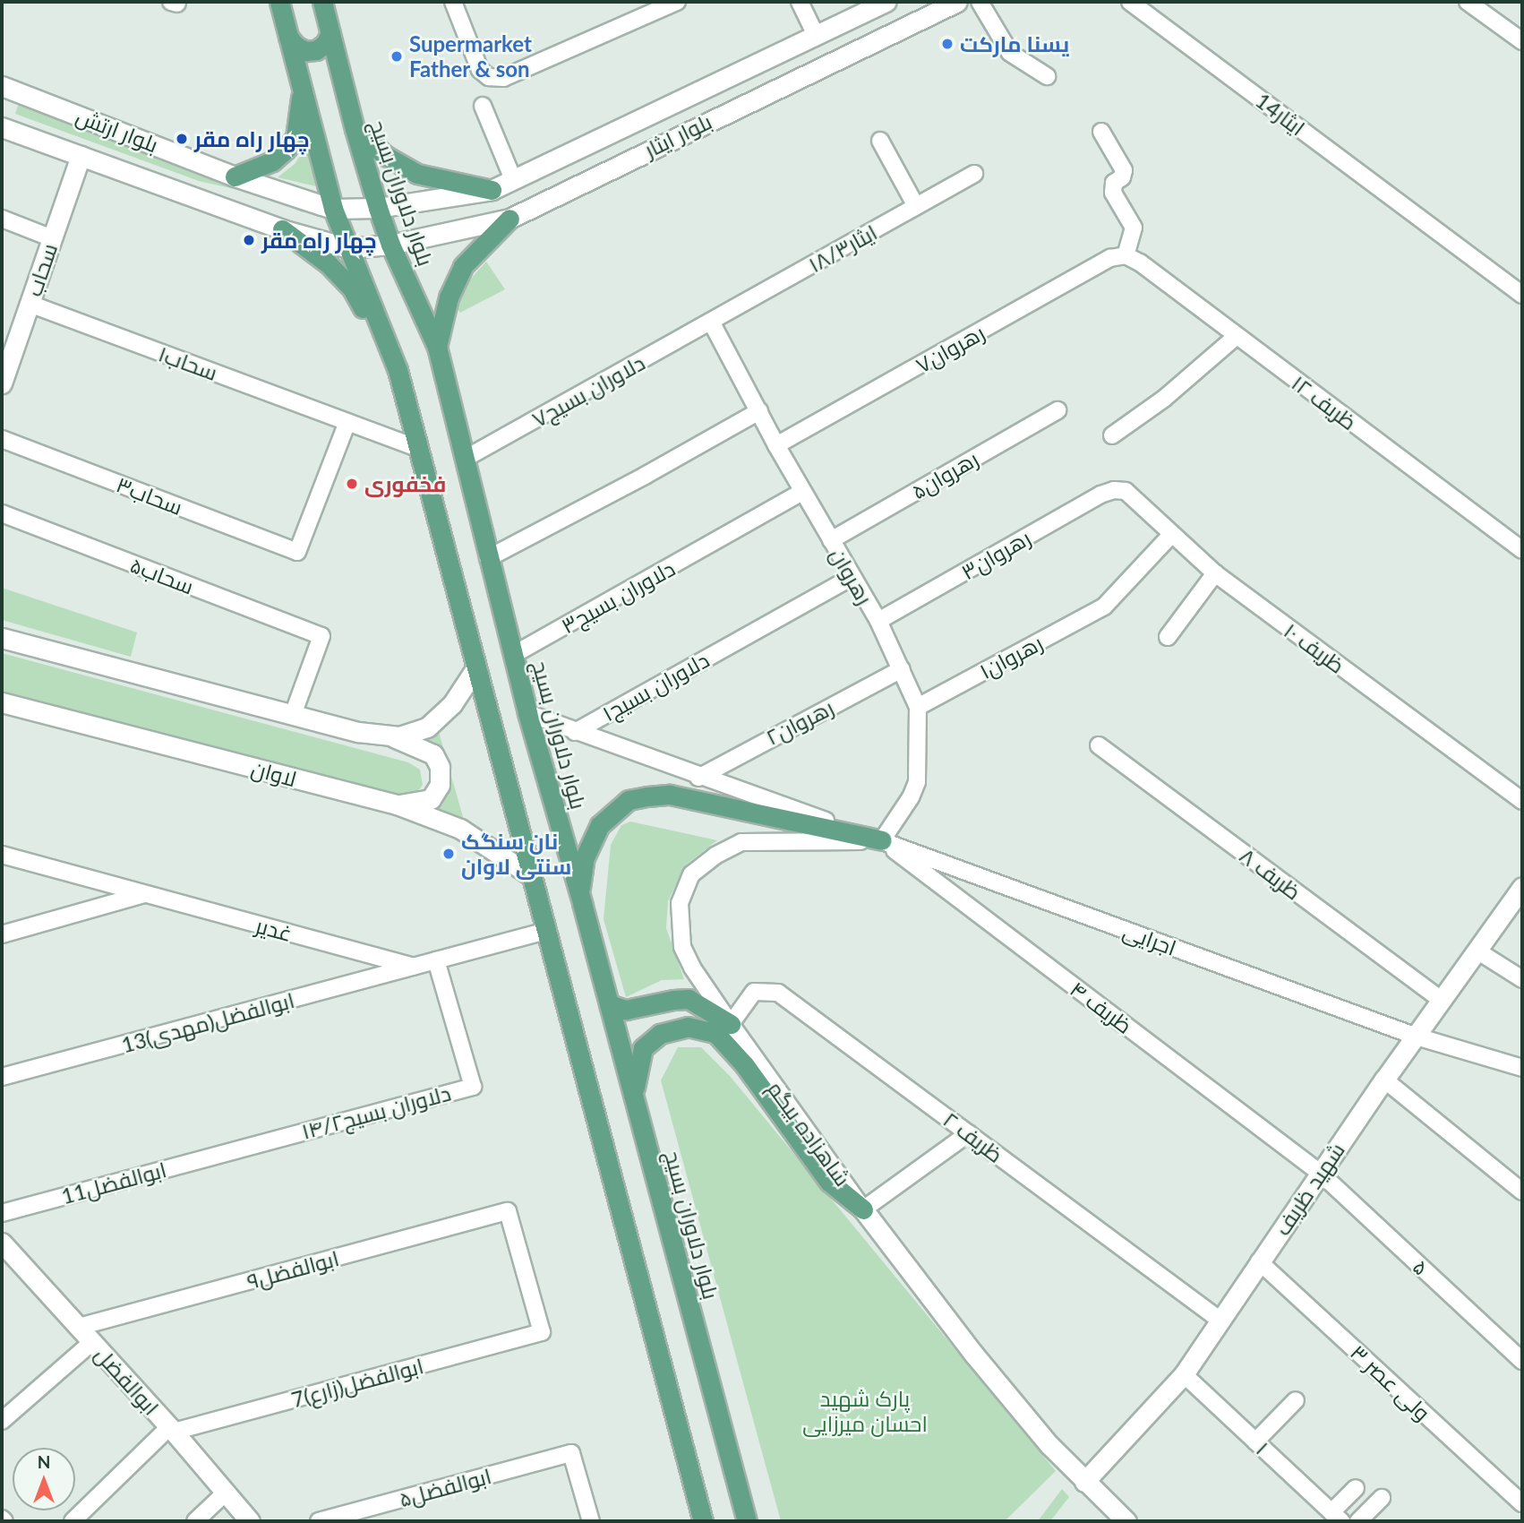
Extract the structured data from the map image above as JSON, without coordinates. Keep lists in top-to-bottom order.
{
  "streets": {
    "main road": ["بلوار دلاوران بسیج"],
    "street": [
      "ایثار14",
      "بلوار ارتش",
      "بلوار ایثار",
      "ایثار۱۸/۳",
      "سحاب",
      "رهروان۷",
      "۱سحاب",
      "دلاوران بسیج۷",
      "ظریف ۱۲",
      "رهروان۵",
      "۳سحاب",
      "رهروان۳",
      "۵سحاب",
      "رهروان",
      "دلاوران بسیج۳",
      "ظریف ۱۰",
      "رهروان۱",
      "دلاوران بسیج۱",
      "رهروان۲",
      "لاوان",
      "ظریف ۸",
      "غدیر",
      "اجرایی",
      "ظریف ۴",
      "13ابوالفضل(مهدی)",
      "۱۴/۲دلاوران بسیج",
      "شاهزاده بیگم",
      "ظریف ۲",
      "11ابوالفضل",
      "شهید ظریف",
      "۵",
      "ابوالفضل۹",
      "ابوالفضل",
      "7ابوالفضل(زارع)",
      "ولی عصر ۳",
      "۱",
      "ابوالفضل۵"
    ]
  },
  "crossings": [
    ["بلوار ارتش", "بلوار ایثار"],
    ["بلوار ارتش", "بلوار دلاوران بسیج"],
    ["بلوار ارتش", "سحاب"],
    ["بلوار ایثار", "بلوار دلاوران بسیج"],
    ["بلوار دلاوران بسیج", "دلاوران بسیج۷"],
    ["بلوار دلاوران بسیج", "دلاوران بسیج۳"],
    ["بلوار دلاوران بسیج", "اجرایی"],
    ["ایثار۱۸/۳", "دلاوران بسیج۷"],
    ["ایثار۱۸/۳", "رهروان"],
    ["سحاب", "۱سحاب"],
    ["رهروان۷", "ظریف ۱۲"],
    ["رهروان۷", "رهروان"],
    ["۱سحاب", "۳سحاب"],
    ["دلاوران بسیج۷", "رهروان"],
    ["رهروان۵", "رهروان"],
    ["رهروان۳", "رهروان"],
    ["رهروان۳", "ظریف ۱۰"],
    ["رهروان", "دلاوران بسیج۳"],
    ["رهروان", "رهروان۱"],
    ["رهروان", "دلاوران بسیج۱"],
    ["رهروان", "رهروان۲"],
    ["رهروان", "اجرایی"],
    ["رهروان", "ظریف ۴"],
    ["رهروان", "شاهزاده بیگم"],
    ["ظریف ۱۰", "رهروان۱"],
    ["دلاوران بسیج۱", "اجرایی"],
    ["رهروان۲", "اجرایی"],
    ["ظریف ۸", "شهید ظریف"],
    ["غدیر", "13ابوالفضل(مهدی)"],
    ["اجرایی", "ظریف ۴"],
    ["اجرایی", "شاهزاده بیگم"],
    ["اجرایی", "شهید ظریف"],
    ["ظریف ۴", "شاهزاده بیگم"],
    ["ظریف ۴", "شهید ظریف"],
    ["ظریف ۴", "۵"],
    ["۱۴/۲دلاوران بسیج", "11ابوالفضل"],
    ["شاهزاده بیگم", "ظریف ۲"],
    ["شاهزاده بیگم", "شهید ظریف"],
    ["ظریف ۲", "شهید ظریف"],
    ["شهید ظریف", "۵"],
    ["شهید ظریف", "ولی عصر ۳"],
    ["شهید ظریف", "۱"],
    ["ابوالفضل۹", "ابوالفضل"],
    ["ابوالفضل۹", "7ابوالفضل(زارع)"],
    ["ابوالفضل", "7ابوالفضل(زارع)"]
  ],
  "parks": ["پارک شهید احسان میرزایی"],
  "places": [
    "یسنا مارکت",
    "Supermarket Father & son",
    "چهار راه مقر",
    "چهار راه مقر‍",
    "فخفوری",
    "نان سنگک سنتی لاوان"
  ],
  "north": "top"
}
